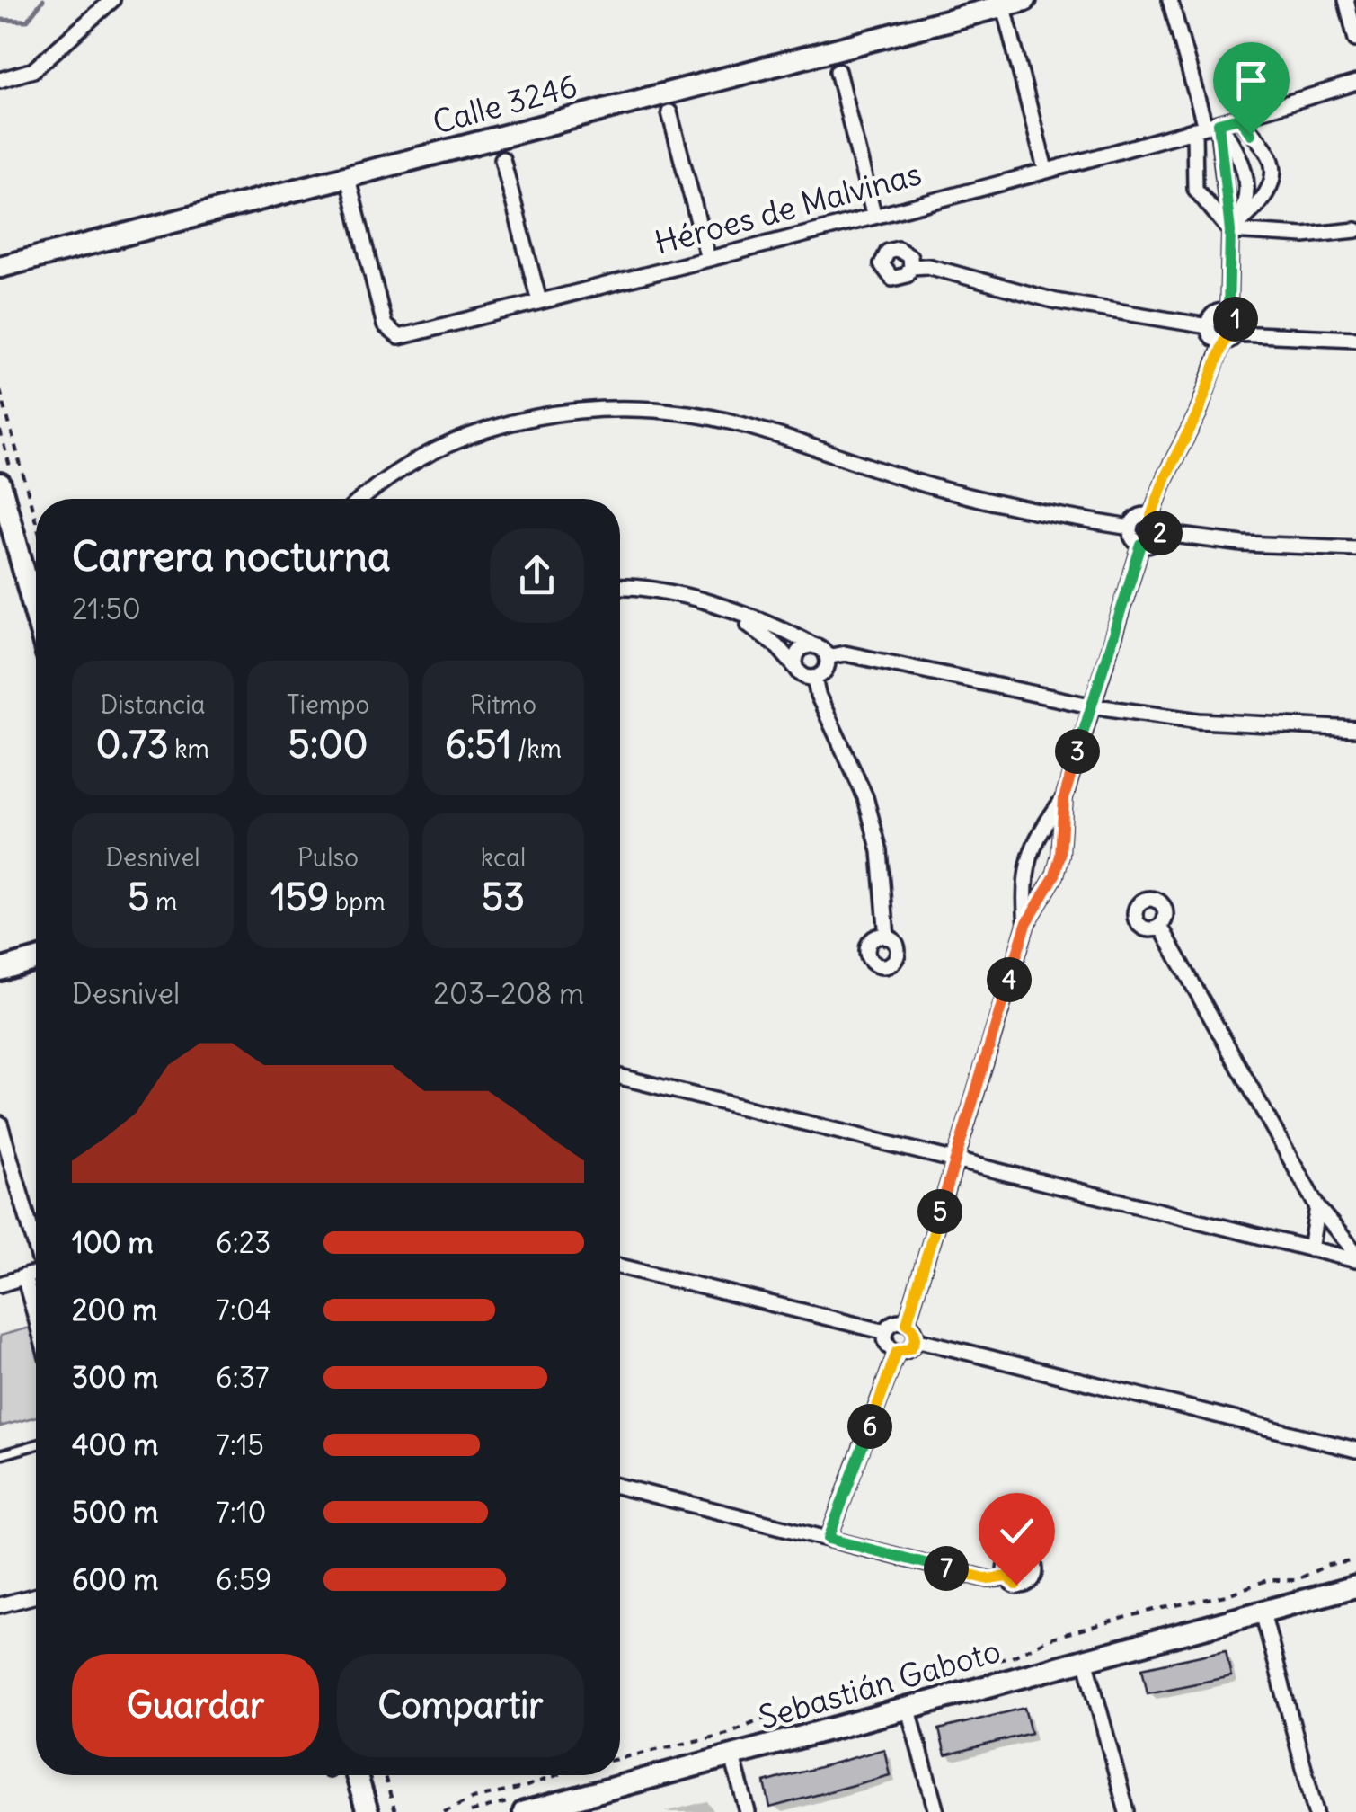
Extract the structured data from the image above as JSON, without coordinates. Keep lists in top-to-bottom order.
{
  "streets": {
    "main road": ["Calle 3246", "Sebastián Gaboto"],
    "street": ["Héroes de Malvinas"]
  },
  "crossings": [
    ["Calle 3246", "Héroes de Malvinas"]
  ],
  "page": {
    "pins": [
      "1",
      "2",
      "3",
      "4",
      "5",
      "6",
      "7"
    ],
    "heading": ["Carrera nocturna", "21:50"],
    "stats": [
      ["Distancia", "0.73 km"],
      ["Tiempo", "5:00"],
      ["Ritmo", "6:51 /km"],
      ["Desnivel", "5 m"],
      ["Pulso", "159 bpm"],
      ["kcal", "53"]
    ],
    "chart": ["Desnivel", "203–208 m"],
    "list": [
      {
        "name": "100 m",
        "note": "6:23"
      },
      {
        "name": "200 m",
        "note": "7:04"
      },
      {
        "name": "300 m",
        "note": "6:37"
      },
      {
        "name": "400 m",
        "note": "7:15"
      },
      {
        "name": "500 m",
        "note": "7:10"
      },
      {
        "name": "600 m",
        "note": "6:59"
      }
    ],
    "buttons": ["Guardar", "Compartir"]
  }
}
